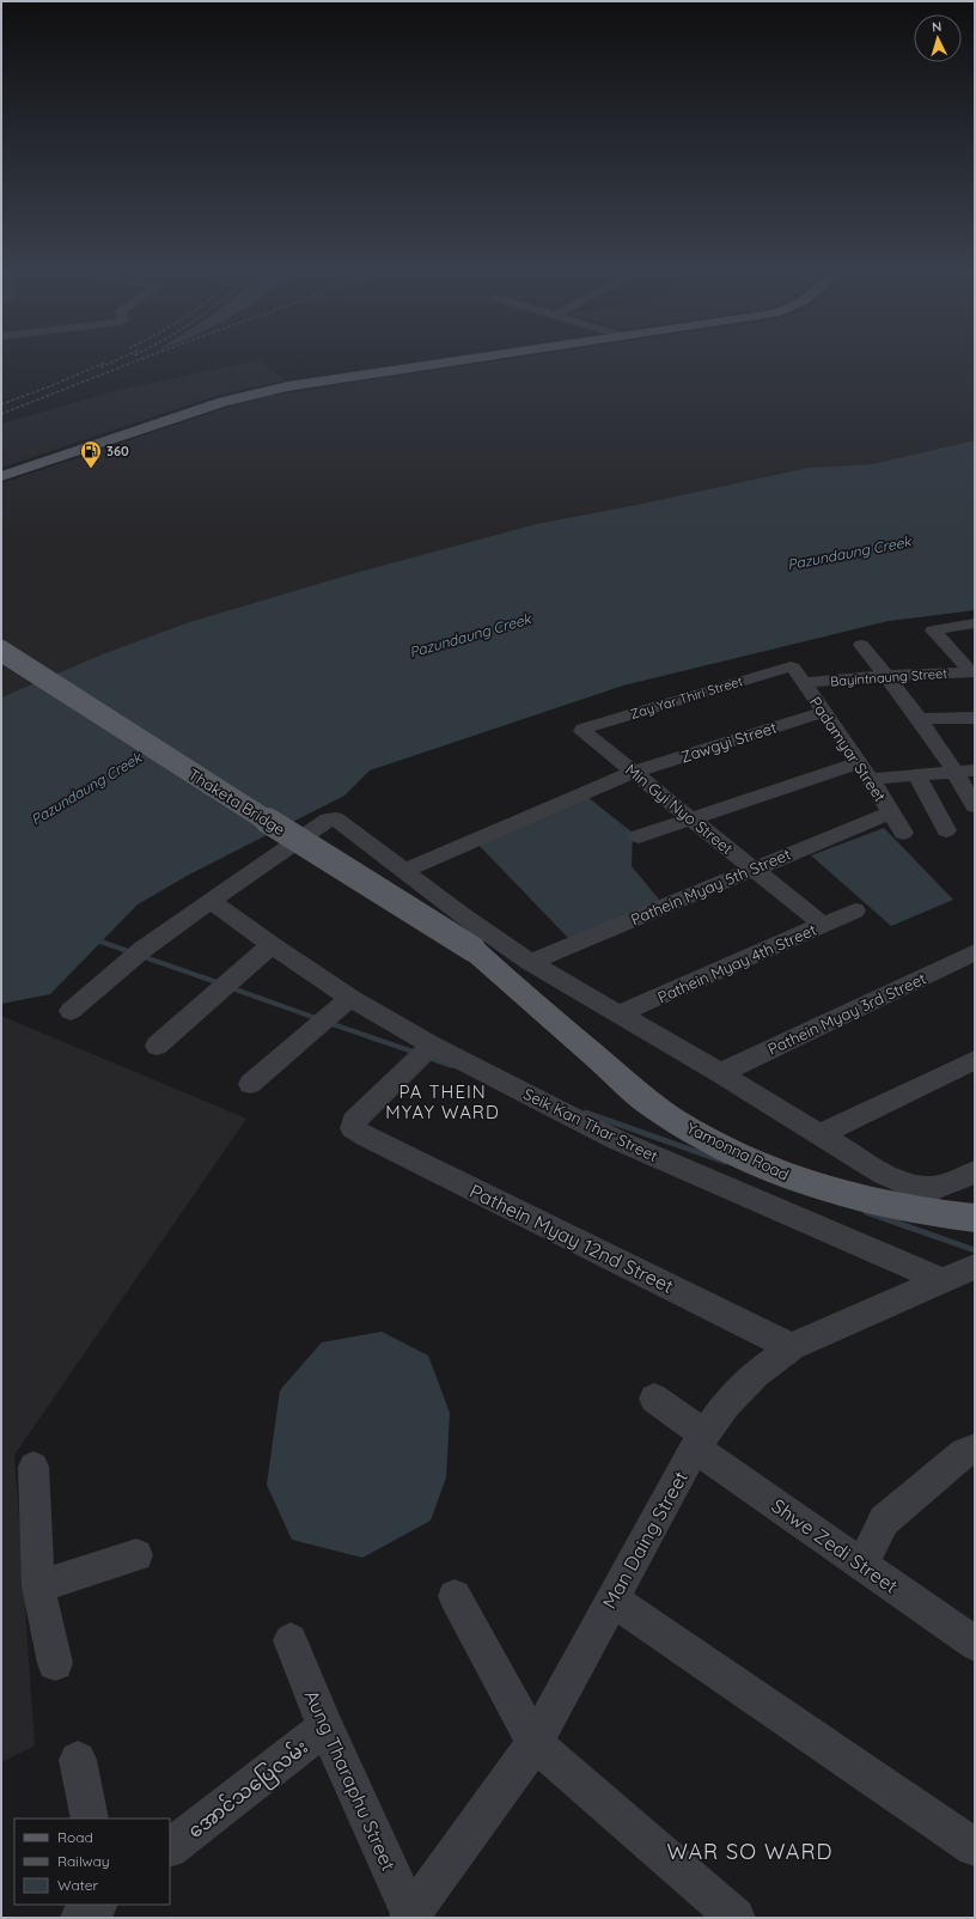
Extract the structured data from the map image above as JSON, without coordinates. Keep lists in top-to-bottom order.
{
  "streets": {
    "main road": ["Thaketa Bridge", "Yamonna Road"],
    "street": [
      "Bayintnaung Street",
      "Zay Yar Thiri Street",
      "Zawgyi Street",
      "Padamyar Street",
      "Min Gyi Nyo Street",
      "Pathein Myay 5th Street",
      "Pathein Myay 4th Street",
      "Pathein Myay 3rd Street",
      "Seik Kan Thar Street",
      "Pathein Myay 12nd Street",
      "Man Daing Street",
      "Shwe Zedi Street",
      "Aung Tharaphu Street",
      "အောင်သပြေလမ်း"
    ]
  },
  "crossings": [
    ["Bayintnaung Street", "Padamyar Street"],
    ["Zay Yar Thiri Street", "Padamyar Street"],
    ["Zay Yar Thiri Street", "Min Gyi Nyo Street"],
    ["Zawgyi Street", "Padamyar Street"],
    ["Zawgyi Street", "Min Gyi Nyo Street"],
    ["Padamyar Street", "Pathein Myay 5th Street"],
    ["Thaketa Bridge", "Yamonna Road"],
    ["Min Gyi Nyo Street", "Pathein Myay 5th Street"],
    ["Min Gyi Nyo Street", "Pathein Myay 4th Street"],
    ["Seik Kan Thar Street", "Pathein Myay 12nd Street"],
    ["Seik Kan Thar Street", "Man Daing Street"],
    ["Pathein Myay 12nd Street", "Man Daing Street"],
    ["Man Daing Street", "Shwe Zedi Street"],
    ["Man Daing Street", "Aung Tharaphu Street"],
    ["Aung Tharaphu Street", "အောင်သပြေလမ်း"]
  ],
  "districts": ["PA THEIN MYAY WARD", "WAR SO WARD"],
  "water": ["Pazundaung Creek"],
  "places": {
    "fuel station": ["360"]
  },
  "legend": ["Road", "Railway", "Water"],
  "north": "top"
}
